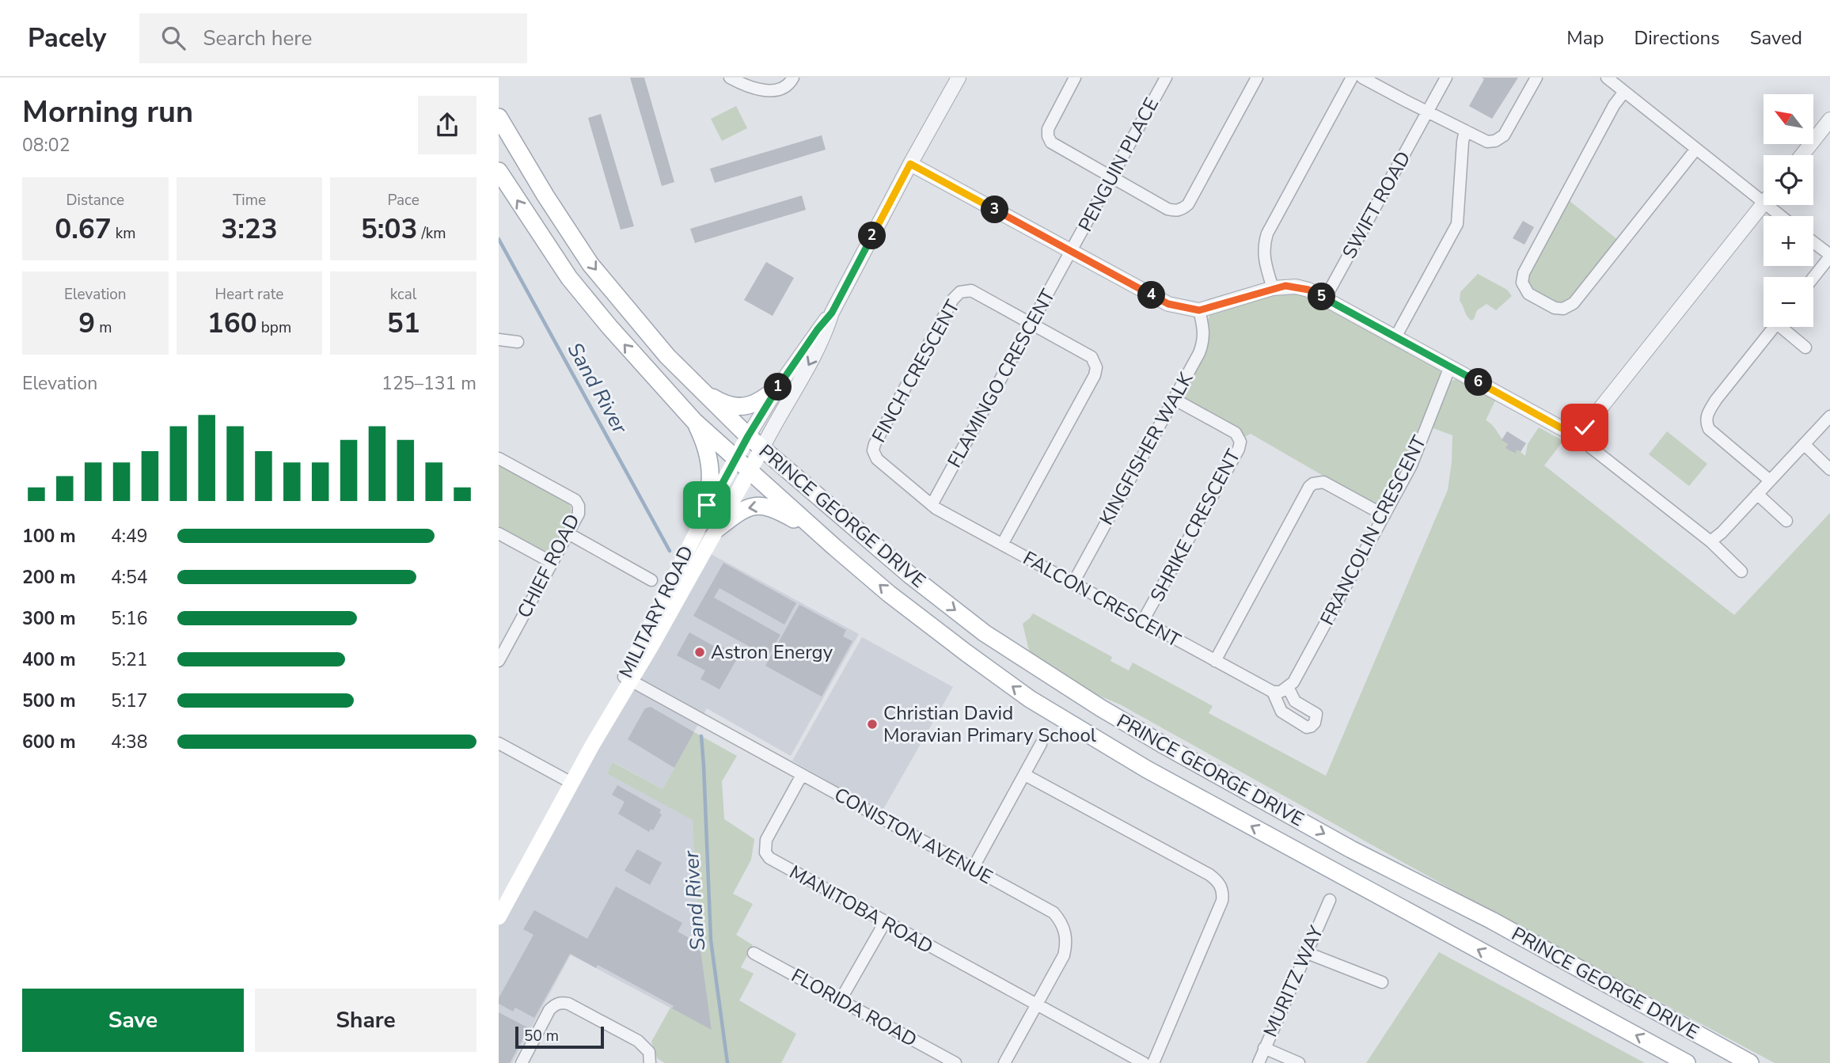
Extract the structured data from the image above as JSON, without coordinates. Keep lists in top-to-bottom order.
{
  "streets": {
    "main road": ["PRINCE GEORGE DRIVE", "MILITARY ROAD"],
    "street": [
      "PENGUIN PLACE",
      "SWIFT ROAD",
      "FINCH CRESCENT",
      "FLAMINGO CRESCENT",
      "KINGFISHER WALK",
      "SHRIKE CRESCENT",
      "FRANCOLIN CRESCENT",
      "CHIEF ROAD",
      "FALCON CRESCENT",
      "CONISTON AVENUE",
      "MANITOBA ROAD",
      "MURITZ WAY",
      "FLORIDA ROAD"
    ]
  },
  "crossings": [
    ["PENGUIN PLACE", "FLAMINGO CRESCENT"],
    ["FINCH CRESCENT", "FLAMINGO CRESCENT"],
    ["FINCH CRESCENT", "FALCON CRESCENT"],
    ["FLAMINGO CRESCENT", "FALCON CRESCENT"],
    ["KINGFISHER WALK", "SHRIKE CRESCENT"],
    ["KINGFISHER WALK", "FALCON CRESCENT"],
    ["PRINCE GEORGE DRIVE", "MILITARY ROAD"],
    ["SHRIKE CRESCENT", "FALCON CRESCENT"],
    ["MILITARY ROAD", "CONISTON AVENUE"],
    ["CONISTON AVENUE", "MANITOBA ROAD"]
  ],
  "water": ["Sand River"],
  "places": ["Astron Energy", "Christian David Moravian Primary School"],
  "scale_bar": "50 m",
  "north": "top left",
  "page": {
    "header": "Pacely",
    "search": "Search here",
    "nav": ["Map", "Directions", "Saved"],
    "heading": ["Morning run", "08:02"],
    "map_buttons": ["+", "−"],
    "stats": [
      ["Distance", "0.67 km"],
      ["Time", "3:23"],
      ["Pace", "5:03 /km"],
      ["Elevation", "9 m"],
      ["Heart rate", "160 bpm"],
      ["kcal", "51"]
    ],
    "pins": [
      "3",
      "2",
      "4",
      "5",
      "6",
      "1"
    ],
    "chart": ["Elevation", "125–131 m"],
    "list": [
      {
        "name": "100 m",
        "note": "4:49"
      },
      {
        "name": "200 m",
        "note": "4:54"
      },
      {
        "name": "300 m",
        "note": "5:16"
      },
      {
        "name": "400 m",
        "note": "5:21"
      },
      {
        "name": "500 m",
        "note": "5:17"
      },
      {
        "name": "600 m",
        "note": "4:38"
      }
    ],
    "buttons": ["Save", "Share"],
    "scale": "50 m"
  }
}
